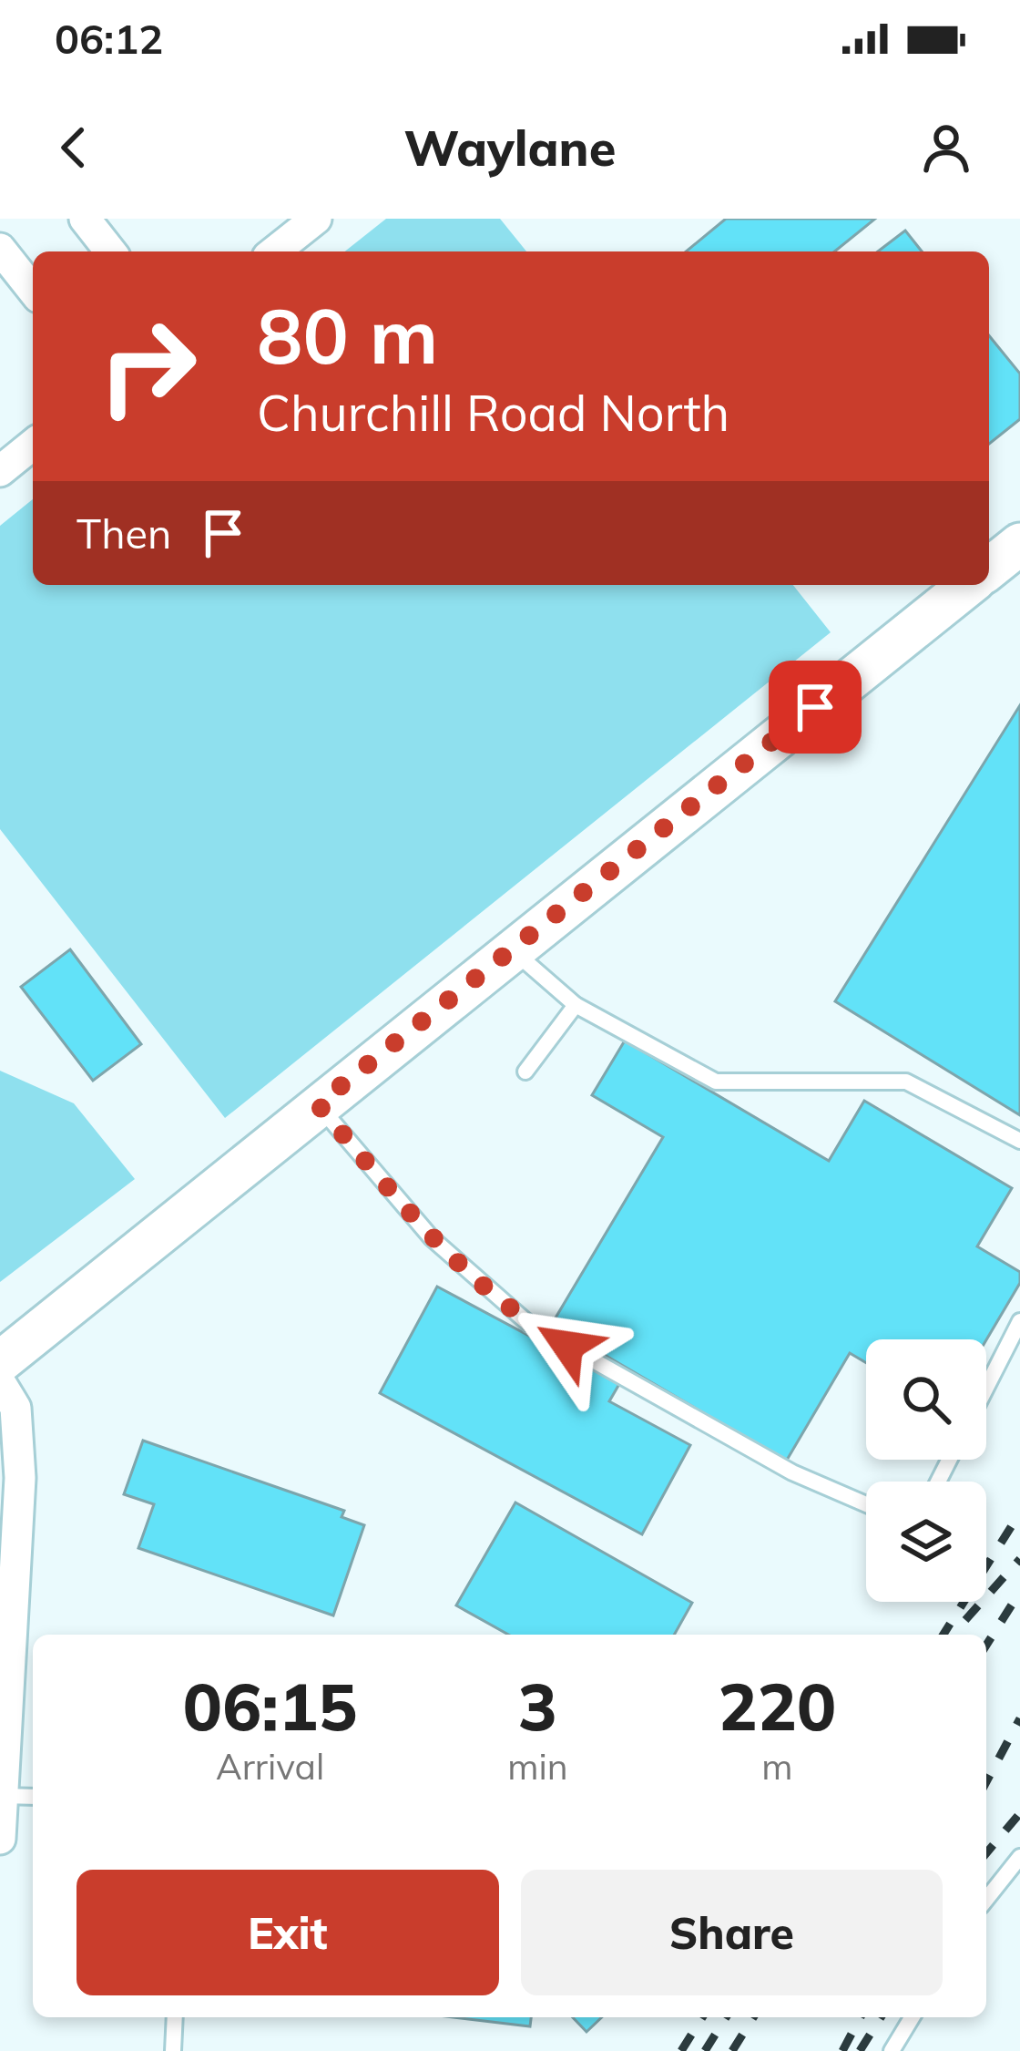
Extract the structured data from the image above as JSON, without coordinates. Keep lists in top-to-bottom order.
{
  "page": {
    "status": "06:12",
    "header": "Waylane",
    "turn": ["80 m", "Churchill Road North"],
    "then": "Then",
    "eta": [
      "06:15",
      "Arrival",
      "3",
      "min",
      "220",
      "m"
    ],
    "buttons": ["Exit", "Share"]
  }
}
